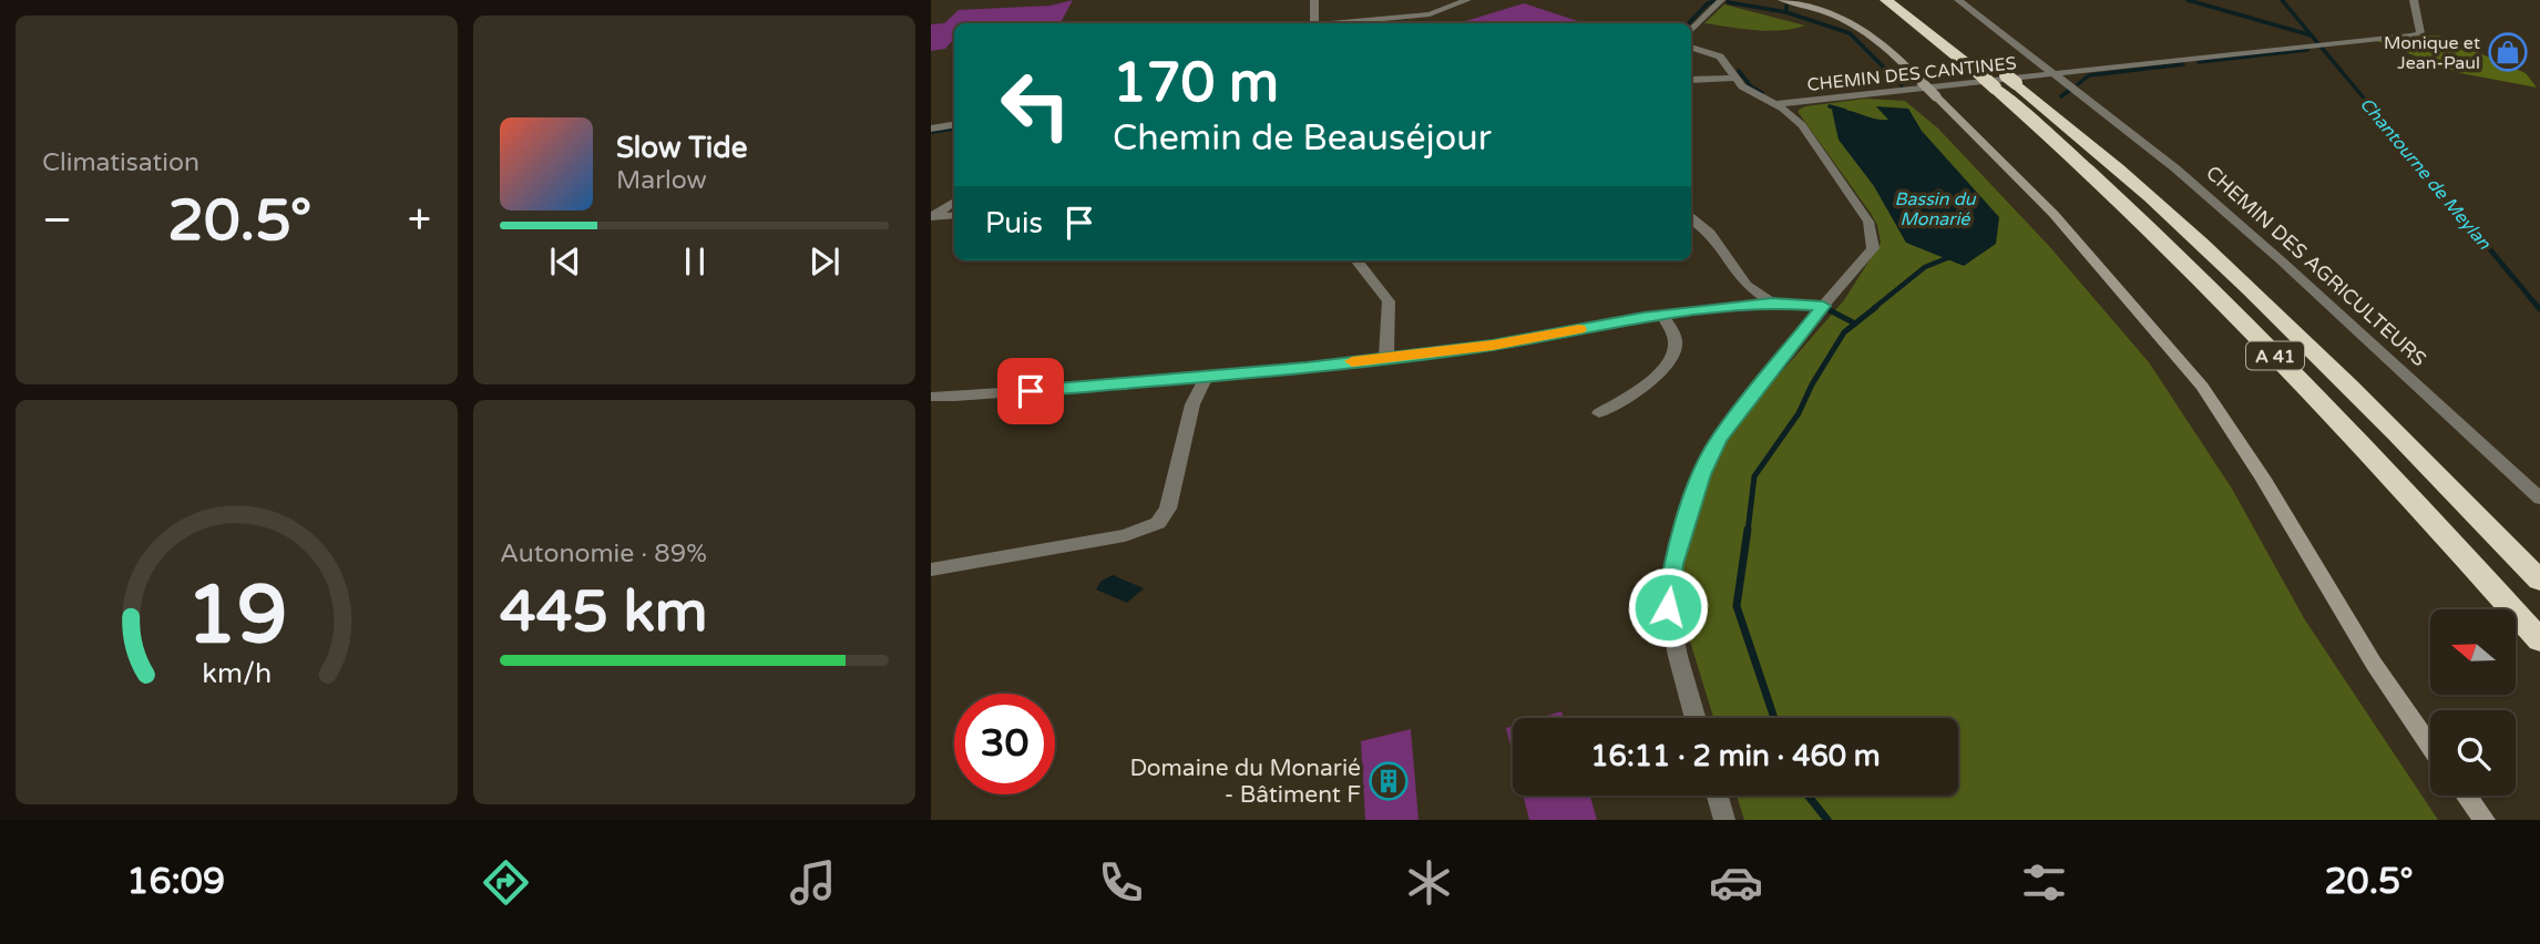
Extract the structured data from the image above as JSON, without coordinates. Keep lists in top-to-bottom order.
{
  "streets": {
    "highway": ["A 41"],
    "street": ["CHEMIN DES CANTINES", "CHEMIN DES AGRICULTEURS"]
  },
  "crossings": [
    ["CHEMIN DES CANTINES", "CHEMIN DES AGRICULTEURS"]
  ],
  "water": ["Chantourne de Meylan", "Bassin du Monarié"],
  "places": {
    "shop": ["Monique et Jean-Paul"],
    "building": ["Domaine du Monarié - Bâtiment F"]
  },
  "north": "left",
  "page": {
    "tile": [
      "Climatisation",
      ["Autonomie · 89%", "445 km"]
    ],
    "turn": ["170 m", "Chemin de Beauséjour"],
    "song": ["Slow Tide", "Marlow"],
    "then": "Puis",
    "heat": ["−", "20.5°", "+"],
    "limit": "30",
    "trip": "16:11 · 2 min · 460 m",
    "tabs": ["16:09", "20.5°"],
    "gauge": ["19", "km/h"]
  }
}
